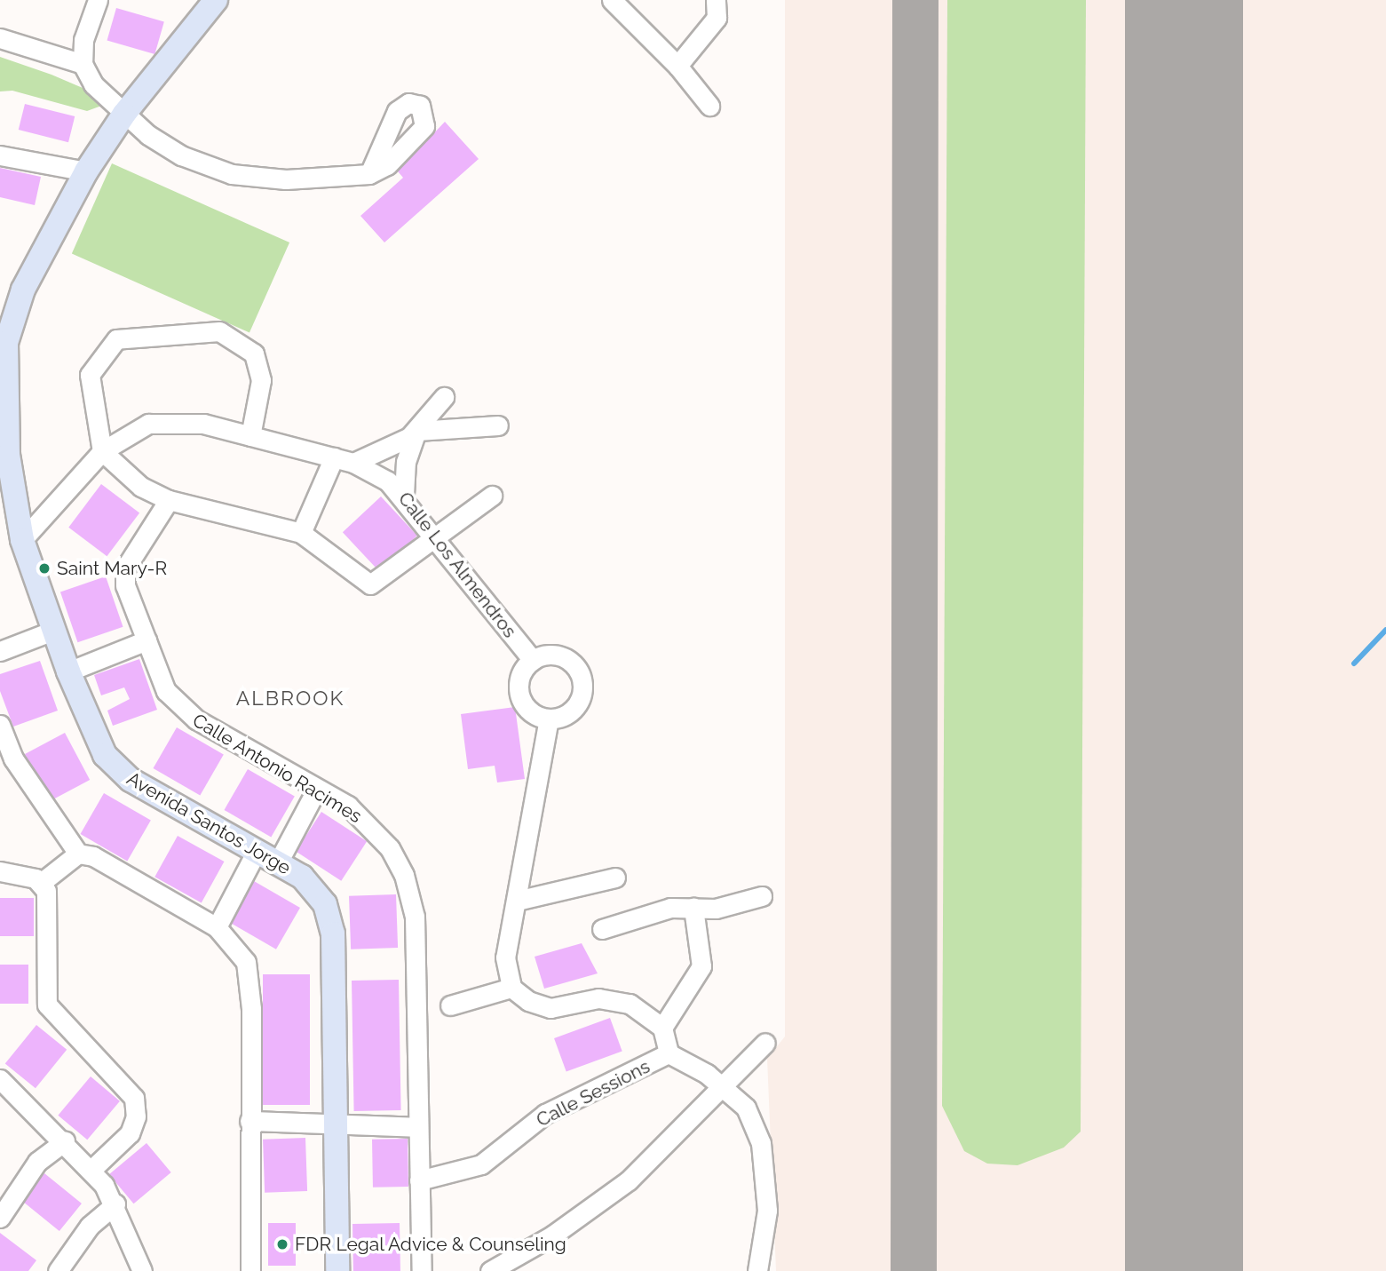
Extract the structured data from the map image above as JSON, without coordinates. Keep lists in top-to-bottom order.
{
  "streets": {
    "main road": ["Avenida Santos Jorge"],
    "street": ["Calle Los Almendros", "Calle Antonio Racimes", "Calle Sessions"]
  },
  "crossings": [
    ["Calle Los Almendros", "Avenida Santos Jorge"],
    ["Calle Antonio Racimes", "Calle Sessions"]
  ],
  "districts": ["ALBROOK"],
  "places": ["Saint Mary-R", "FDR Legal Advice & Counseling"]
}
